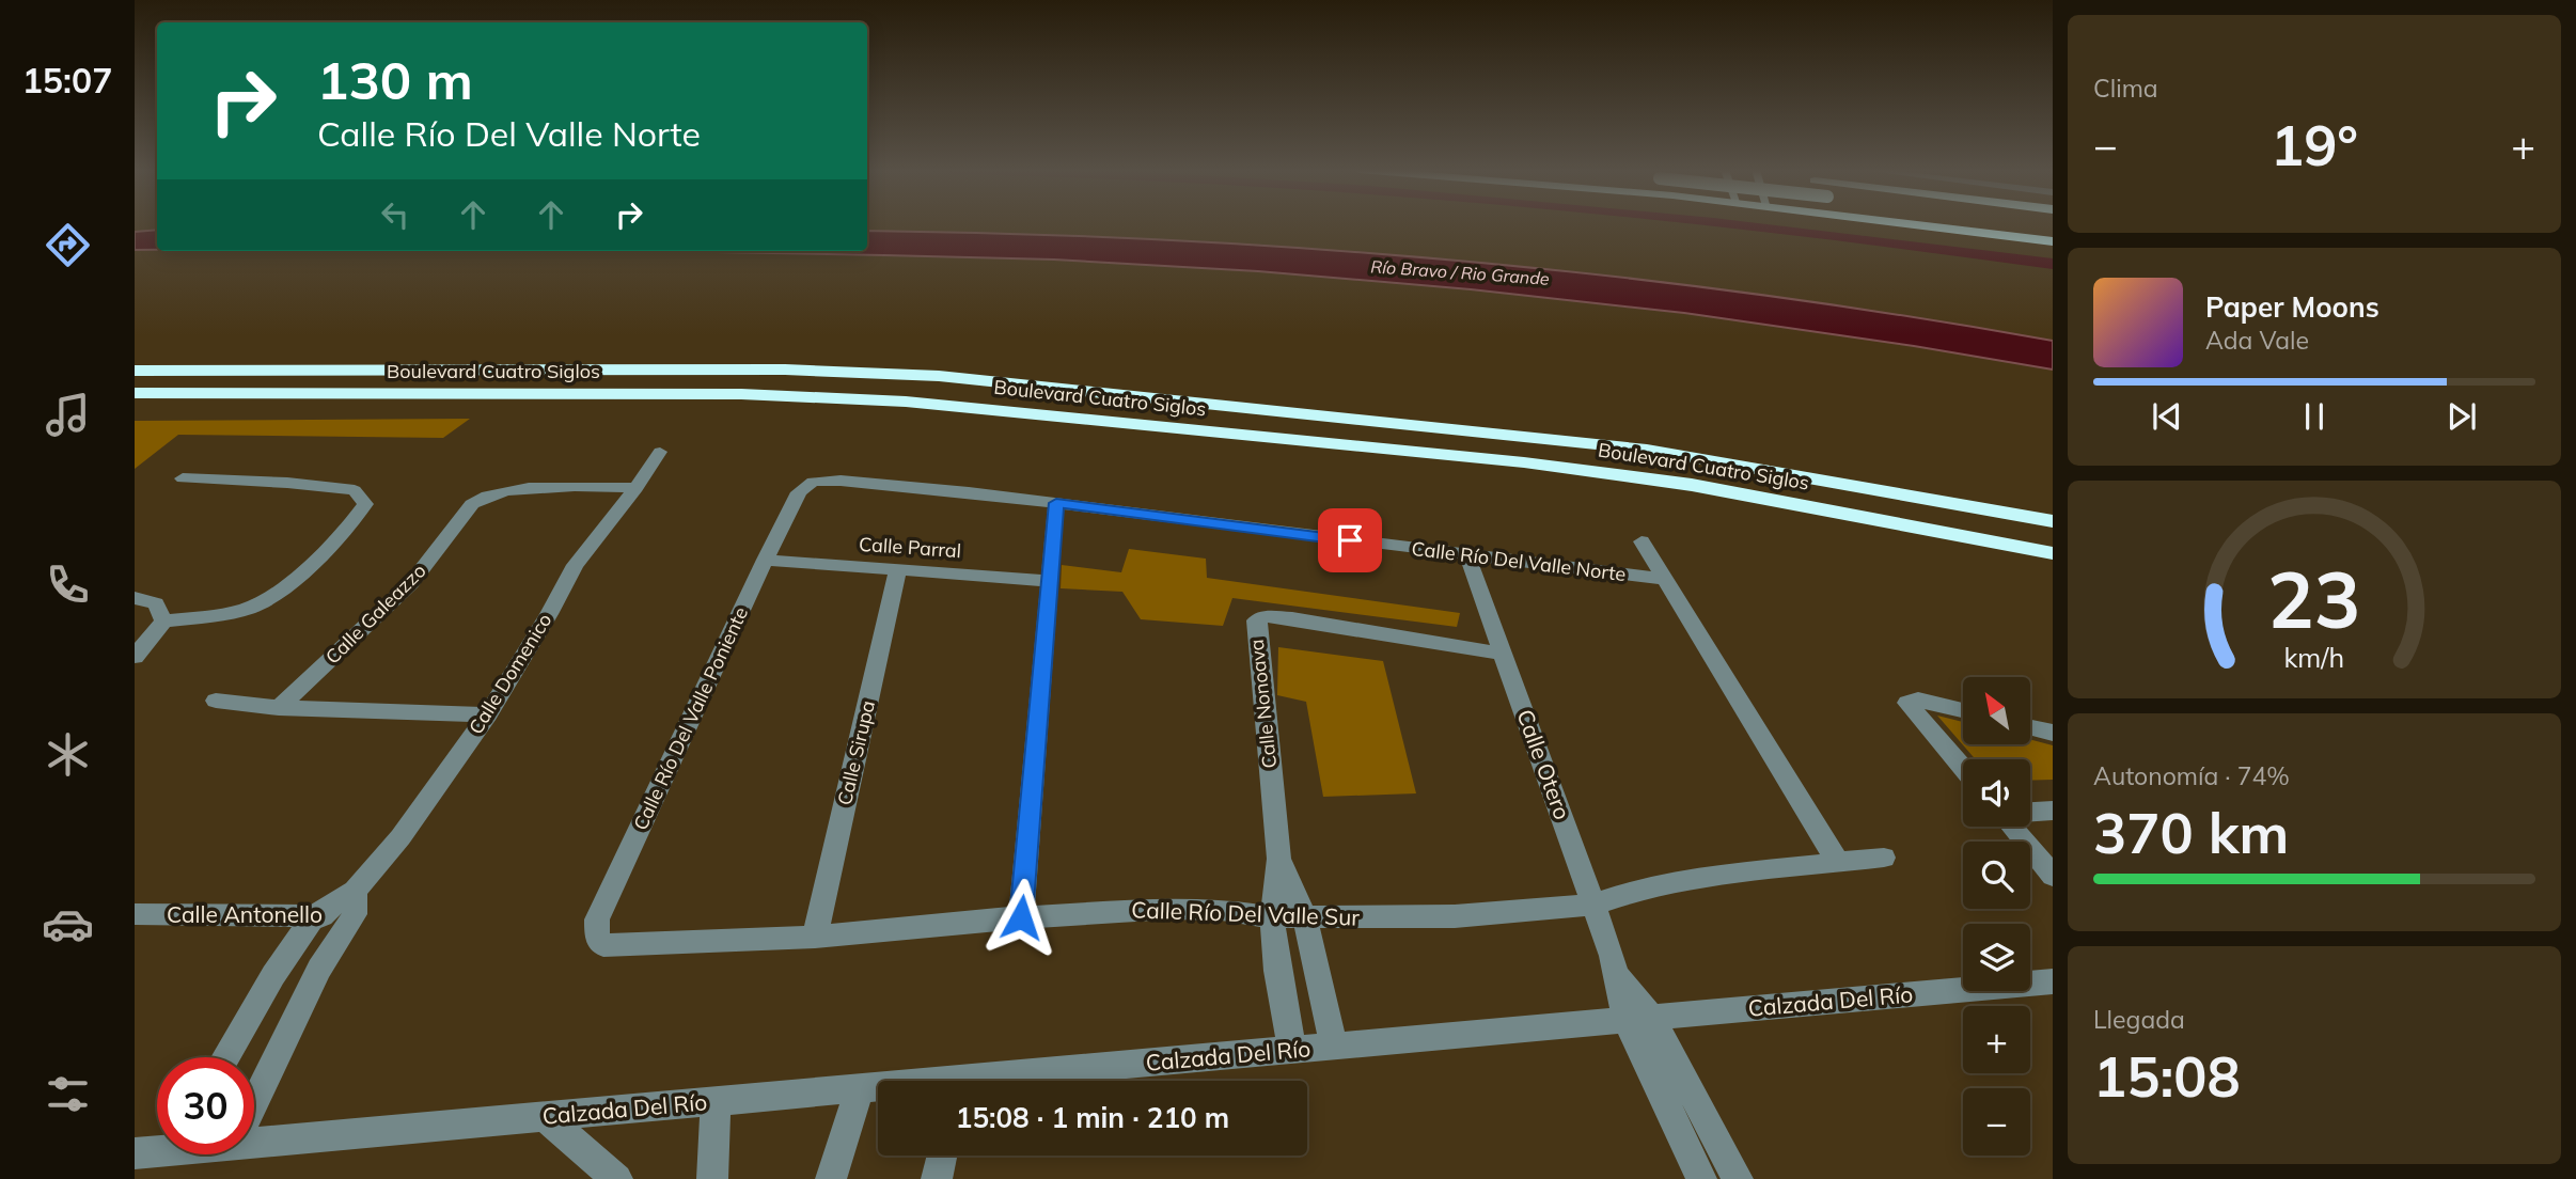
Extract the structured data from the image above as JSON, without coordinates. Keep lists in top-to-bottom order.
{
  "streets": {
    "highway": ["Boulevard Cuatro Siglos"],
    "street": [
      "Calle Parral",
      "Calle Río Del Valle Norte",
      "Calle Galeazzo",
      "Calle Domenico",
      "Calle Nonoava",
      "Calle Río Del Valle Poniente",
      "Calle Sirupa",
      "Calle Otero",
      "Calle Río Del Valle Sur",
      "Calle Antonello",
      "Calzada Del Río"
    ]
  },
  "crossings": [
    ["Calle Parral", "Calle Río Del Valle Poniente"],
    ["Calle Parral", "Calle Sirupa"],
    ["Calle Río Del Valle Norte", "Calle Río Del Valle Poniente"],
    ["Calle Río Del Valle Norte", "Calle Otero"],
    ["Calle Río Del Valle Norte", "Calle Río Del Valle Sur"],
    ["Calle Galeazzo", "Calle Domenico"],
    ["Calle Domenico", "Calle Antonello"],
    ["Calle Nonoava", "Calle Otero"],
    ["Calle Nonoava", "Calle Río Del Valle Sur"],
    ["Calle Nonoava", "Calzada Del Río"],
    ["Calle Río Del Valle Poniente", "Calle Río Del Valle Sur"],
    ["Calle Sirupa", "Calle Río Del Valle Sur"],
    ["Calle Otero", "Calle Río Del Valle Sur"],
    ["Calle Otero", "Calzada Del Río"]
  ],
  "water": ["Río Bravo / Rio Grande"],
  "north": "top left",
  "page": {
    "tabs": "15:07",
    "tile": [
      "Clima",
      ["Autonomía · 74%", "370 km"],
      ["Llegada", "15:08"]
    ],
    "turn": ["130 m", "Calle Río Del Valle Norte"],
    "heat": ["−", "19°", "+"],
    "song": ["Paper Moons", "Ada Vale"],
    "map_buttons": ["+", "−"],
    "limit": "30",
    "trip": "15:08 · 1 min · 210 m",
    "gauge": ["23", "km/h"]
  }
}
